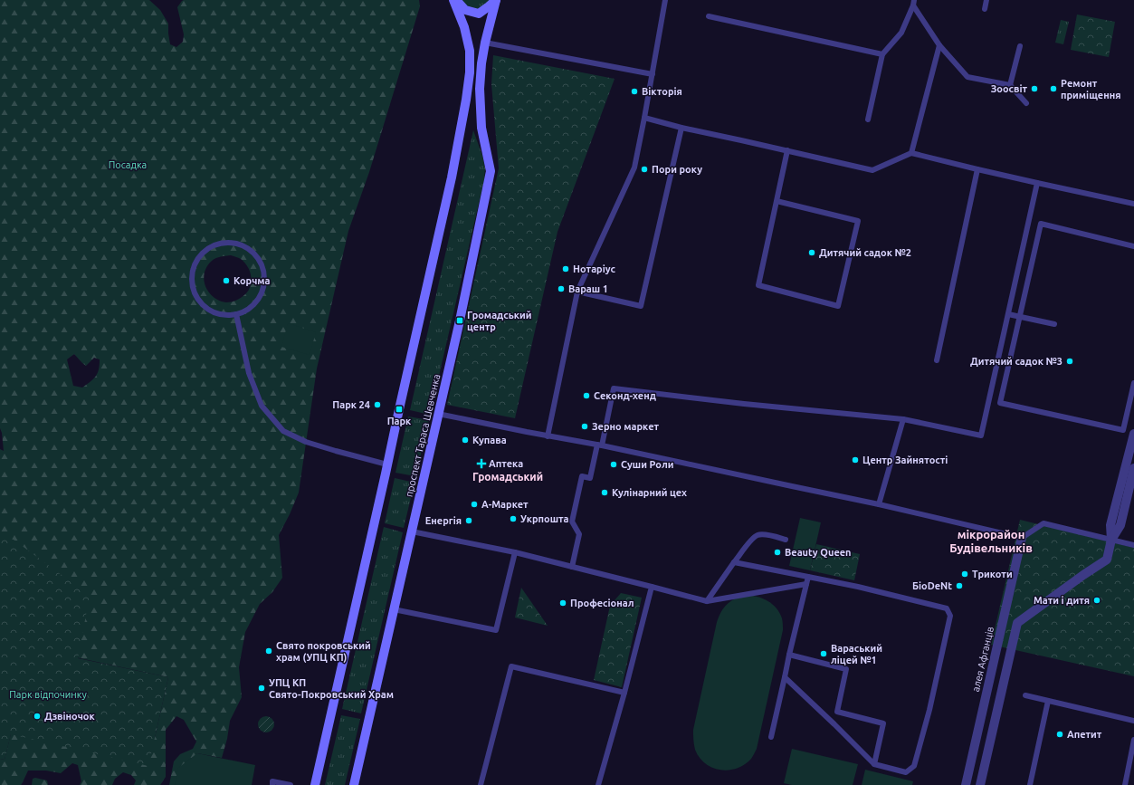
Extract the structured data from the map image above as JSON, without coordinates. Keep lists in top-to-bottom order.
{
  "streets": {
    "main road": ["проспект Тараса Шевченка"],
    "street": ["алея Афганців"]
  },
  "districts": ["Громадський", "мікрорайон Будівельників"],
  "parks": ["Посадка", "Парк відпочинку"],
  "places": {
    "other": [
      "Зоосвіт",
      "Ремонт приміщення",
      "Вікторія",
      "Пори року",
      "Дитячий садок №2",
      "Нотаріус",
      "Корчма",
      "Вараш 1",
      "Дитячий садок №3",
      "Секонд-хенд",
      "Парк 24",
      "Зерно маркет",
      "Купава",
      "Центр Зайнятості",
      "Суши Роли",
      "Кулінарний цех",
      "А-Маркет",
      "Укрпошта",
      "Енергія",
      "Beauty Queen",
      "Трикоти",
      "БіоDeNt",
      "Мати і дитя",
      "Професіонал",
      "Свято покровський храм (УПЦ КП)",
      "Вараський ліцей №1",
      "УПЦ КП Свято-Покровський Храм",
      "Дзвіночок",
      "Апетит"
    ],
    "transit": ["Громадський центр", "Парк"],
    "health": ["Аптека"]
  }
}
